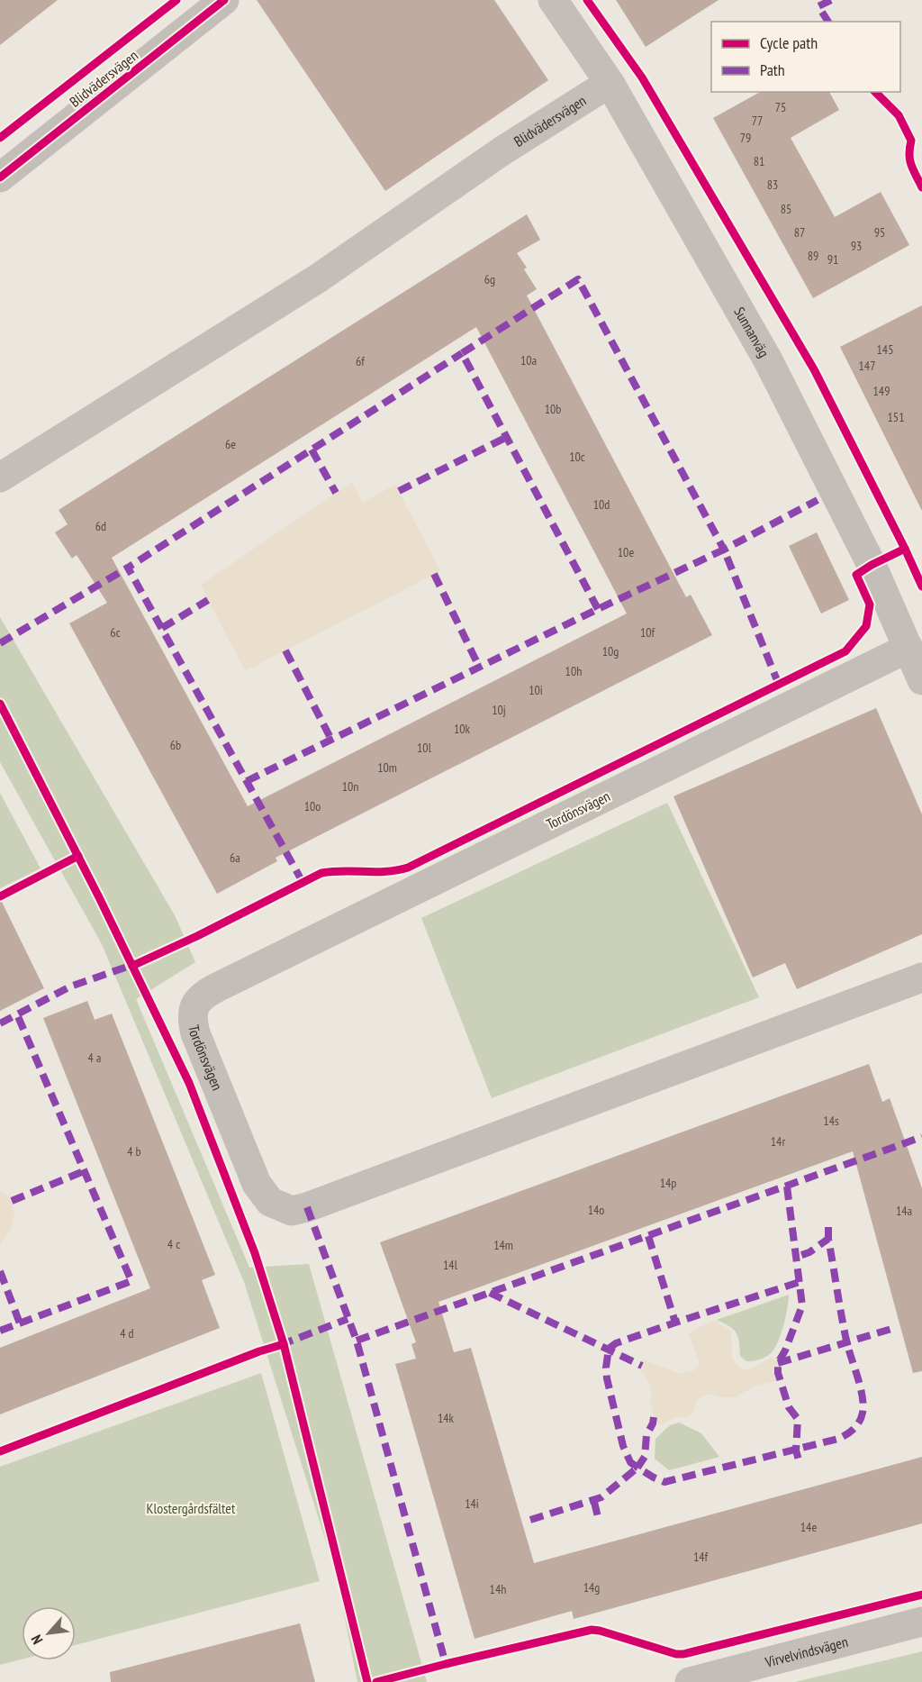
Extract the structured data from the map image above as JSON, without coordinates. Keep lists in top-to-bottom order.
{
  "streets": {
    "street": [
      "Blidvädersvägen",
      "Sunnanväg",
      "Tordönsvägen",
      "Virvelvindsvägen"
    ]
  },
  "crossings": [
    ["Blidvädersvägen", "Sunnanväg"],
    ["Sunnanväg", "Tordönsvägen"]
  ],
  "parks": ["Klostergårdsfältet"],
  "house_numbers": [
    "75",
    "77",
    "79",
    "81",
    "83",
    "85",
    "87",
    "95",
    "93",
    "89",
    "91",
    "6g",
    "145",
    "10a",
    "6f",
    "147",
    "149",
    "10b",
    "151",
    "6e",
    "10c",
    "10d",
    "6d",
    "10e",
    "6c",
    "10f",
    "10g",
    "10h",
    "10i",
    "10j",
    "10k",
    "6b",
    "10l",
    "10m",
    "10n",
    "10o",
    "6a",
    "4 a",
    "14s",
    "14r",
    "4 b",
    "14p",
    "14o",
    "14a",
    "4 c",
    "14m",
    "14l",
    "4 d",
    "14k",
    "14i",
    "14e",
    "14f",
    "14g",
    "14h"
  ],
  "legend": ["Cycle path", "Path"],
  "north": "bottom left"
}
